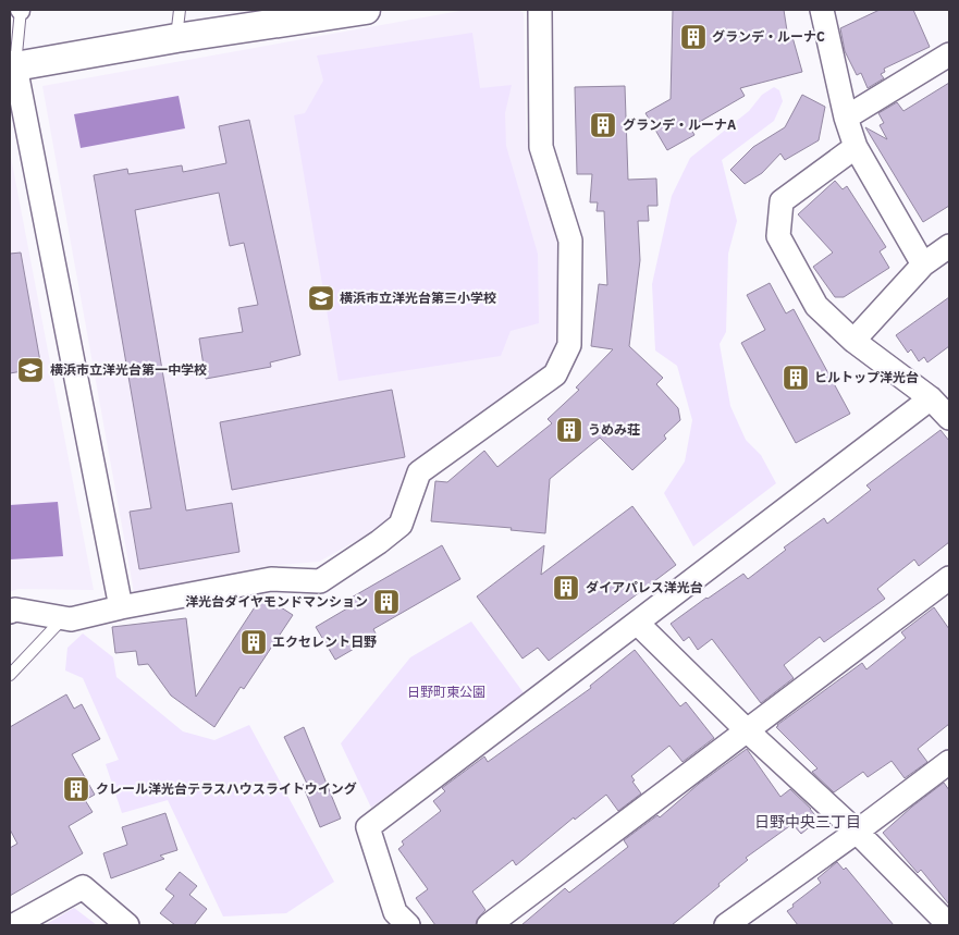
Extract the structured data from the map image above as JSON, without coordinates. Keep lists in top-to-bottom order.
{
  "districts": ["日野中央三丁目"],
  "parks": ["日野町東公園"],
  "places": {
    "building": [
      "グランデ・ルーナC",
      "グランデ・ルーナA",
      "ヒルトップ洋光台",
      "うめみ荘",
      "ダイアパレス洋光台",
      "洋光台ダイヤモンドマンション",
      "エクセレント日野",
      "クレール洋光台テラスハウスライトウイング"
    ],
    "school or university": ["横浜市立洋光台第三小学校", "横浜市立洋光台第一中学校"]
  }
}
